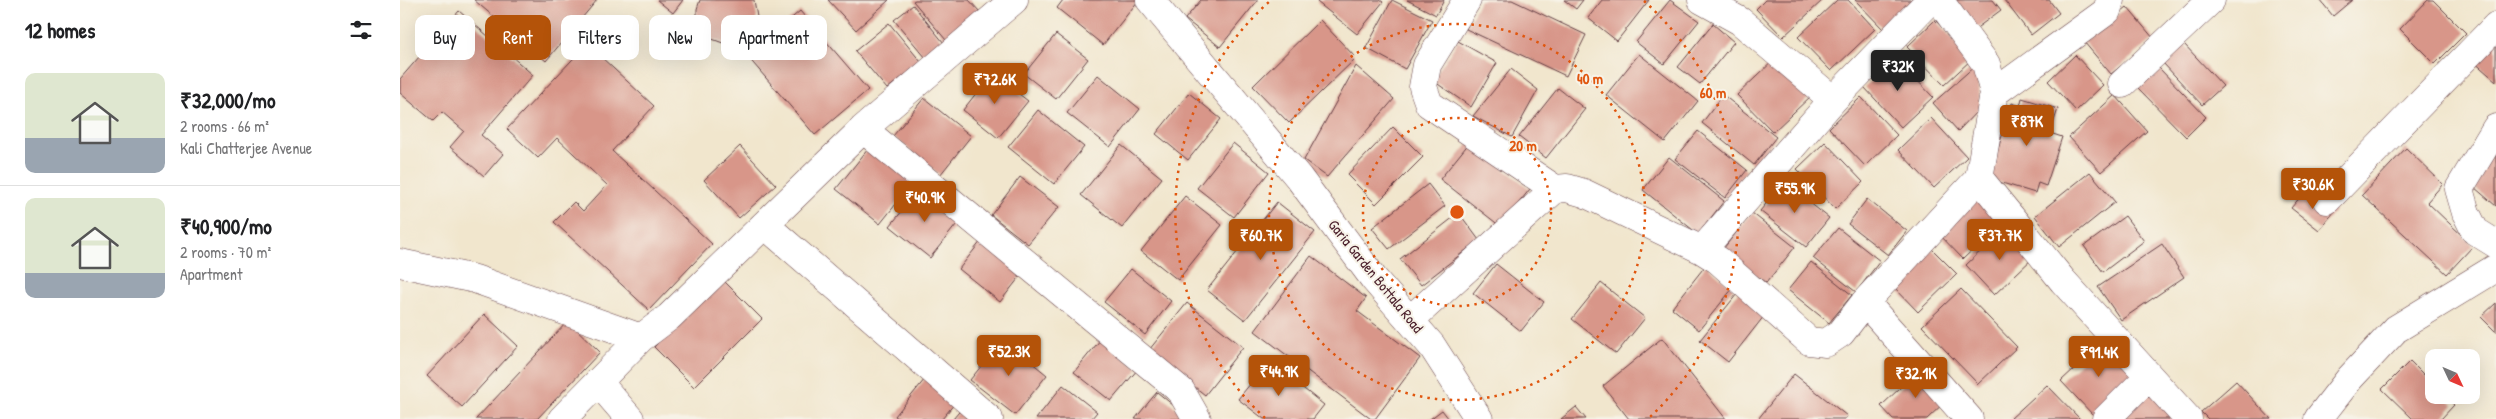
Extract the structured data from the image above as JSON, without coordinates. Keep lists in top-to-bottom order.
{
  "streets": {
    "street": ["Garia Garden Bottala Road"]
  },
  "north": "bottom right",
  "page": {
    "heading": "12 homes",
    "chip": [
      "Buy",
      "Rent",
      "Filters",
      "New",
      "Apartment"
    ],
    "price": [
      "₹32K",
      "₹72.6K",
      "₹87K",
      "₹30.6K",
      "₹55.9K",
      "₹40.9K",
      "₹60.7K",
      "₹37.7K",
      "₹52.3K",
      "₹91.4K",
      "₹44.9K",
      "₹32.1K"
    ],
    "list": [
      {
        "name": "₹32,000/mo",
        "note": "2 rooms · 66 m² · Kali Chatterjee Avenue"
      },
      {
        "name": "₹40,900/mo",
        "note": "2 rooms · 70 m² · Apartment"
      }
    ]
  },
  "rings": ["40 m", "60 m", "20 m"]
}
